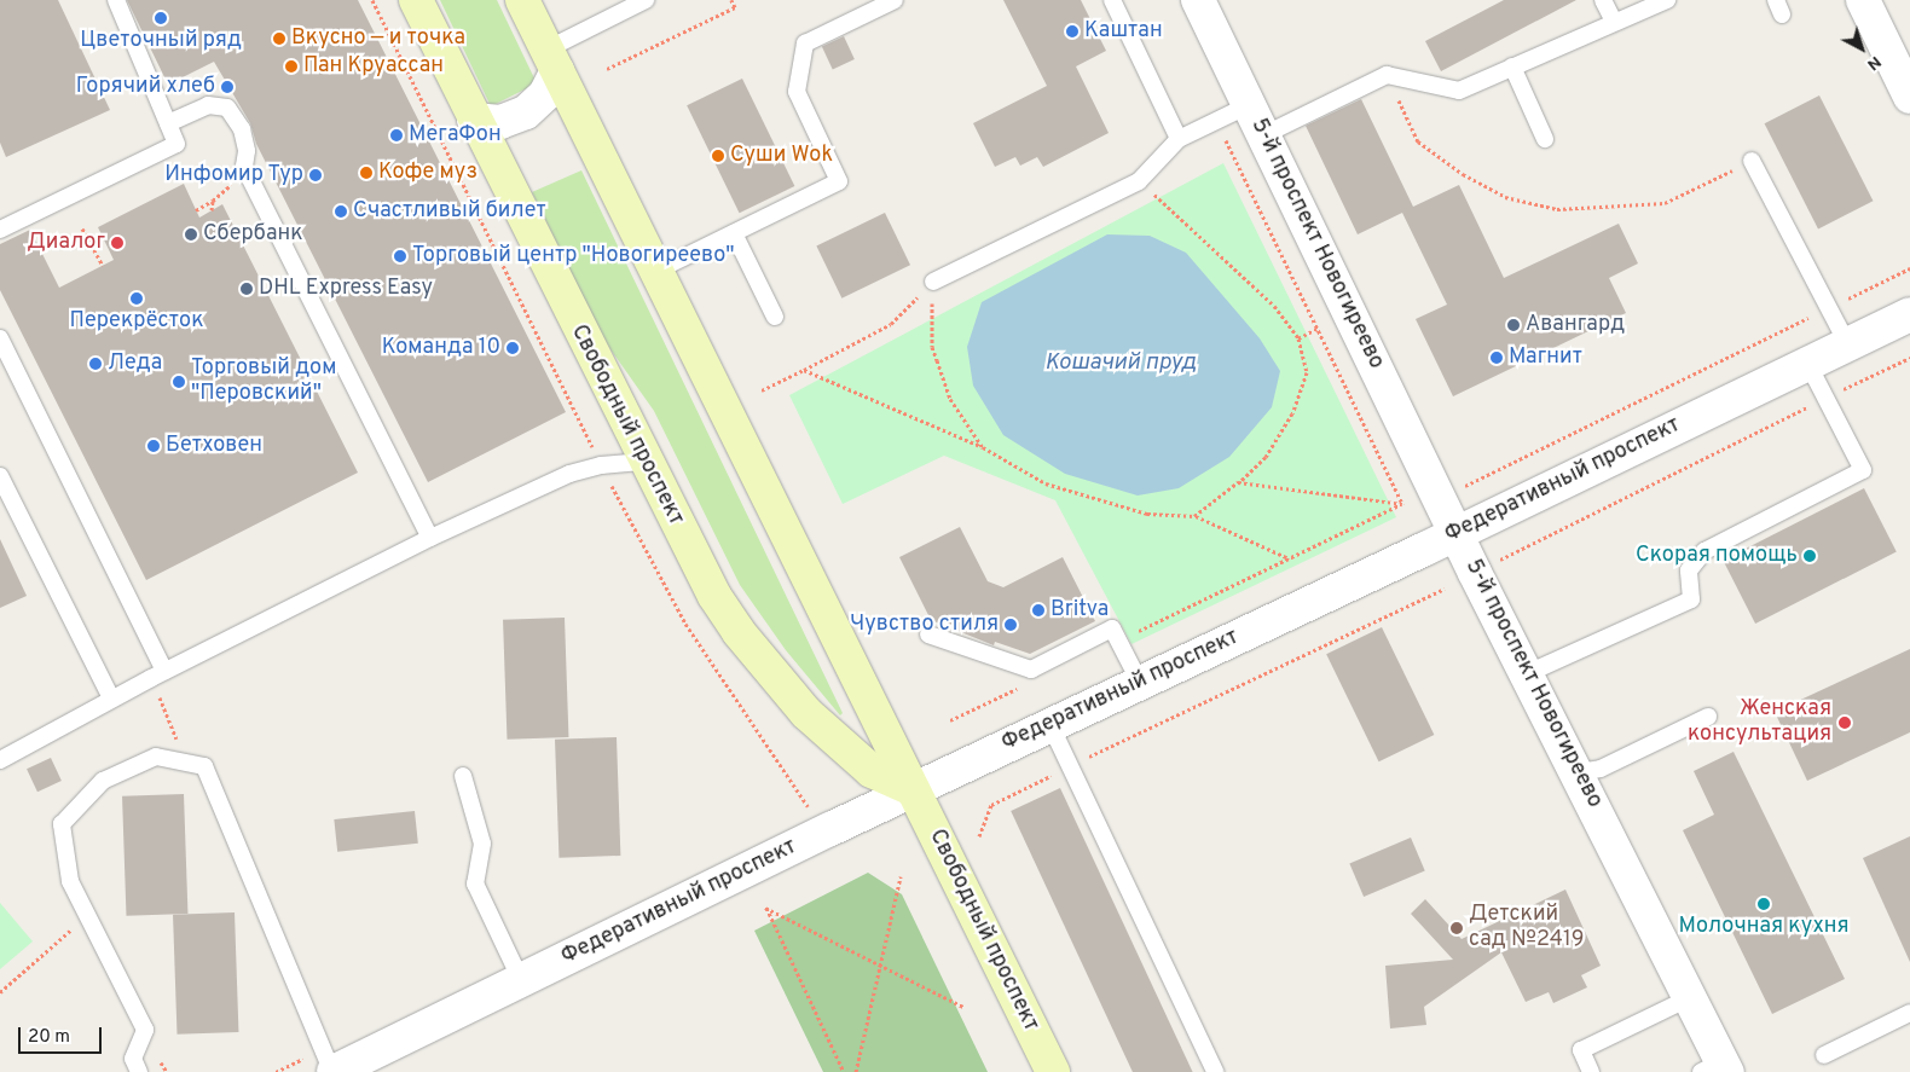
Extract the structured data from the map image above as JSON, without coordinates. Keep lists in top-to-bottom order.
{
  "streets": {
    "main road": ["Свободный проспект"],
    "street": ["5-й проспект Новогиреево", "Федеративный проспект"]
  },
  "crossings": [
    ["5-й проспект Новогиреево", "Федеративный проспект"],
    ["Свободный проспект", "Федеративный проспект"]
  ],
  "water": ["Кошачий пруд"],
  "places": [
    "Цветочный ряд",
    "Каштан",
    "Вкусно — и точка",
    "Пан Круассан",
    "Горячий хлеб",
    "МегаФон",
    "Суши Wok",
    "Кофе муз",
    "Инфомир Тур",
    "Счастливый билет",
    "Сбербанк",
    "Диалог",
    "Торговый центр \"Новогиреево\"",
    "DHL Express Easy",
    "Перекрёсток",
    "Авангард",
    "Команда 10",
    "Магнит",
    "Леда",
    "Торговый дом \"Перовский\"",
    "Бетховен",
    "Скорая помощь",
    "Britva",
    "Чувство стиля",
    "Женская консультация",
    "Молочная кухня",
    "Детский сад №2419"
  ],
  "scale_bar": "20 m",
  "north": "bottom right"
}
